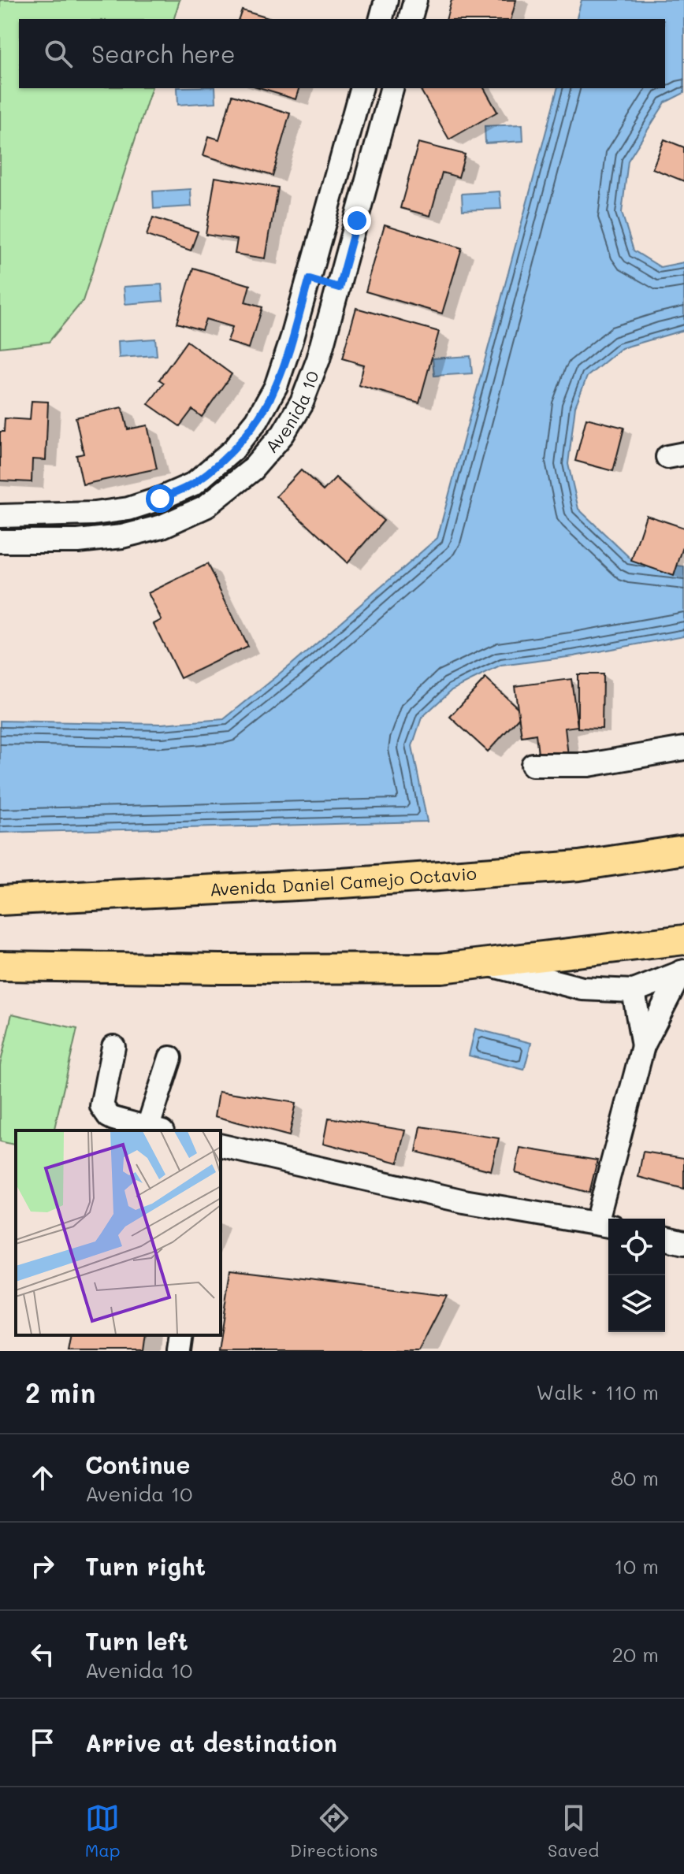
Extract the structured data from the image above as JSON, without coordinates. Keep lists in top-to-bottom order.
{
  "streets": {
    "main road": ["Avenida Daniel Camejo Octavio"],
    "street": ["Avenida 10"]
  },
  "page": {
    "search": "Search here",
    "heading": ["2 min", "Walk · 110 m"],
    "list": [
      ["Continue", "Avenida 10", "80 m"],
      ["Turn right", "10 m"],
      ["Turn left", "Avenida 10", "20 m"],
      "Arrive at destination"
    ],
    "nav": ["Map", "Directions", "Saved"]
  }
}
